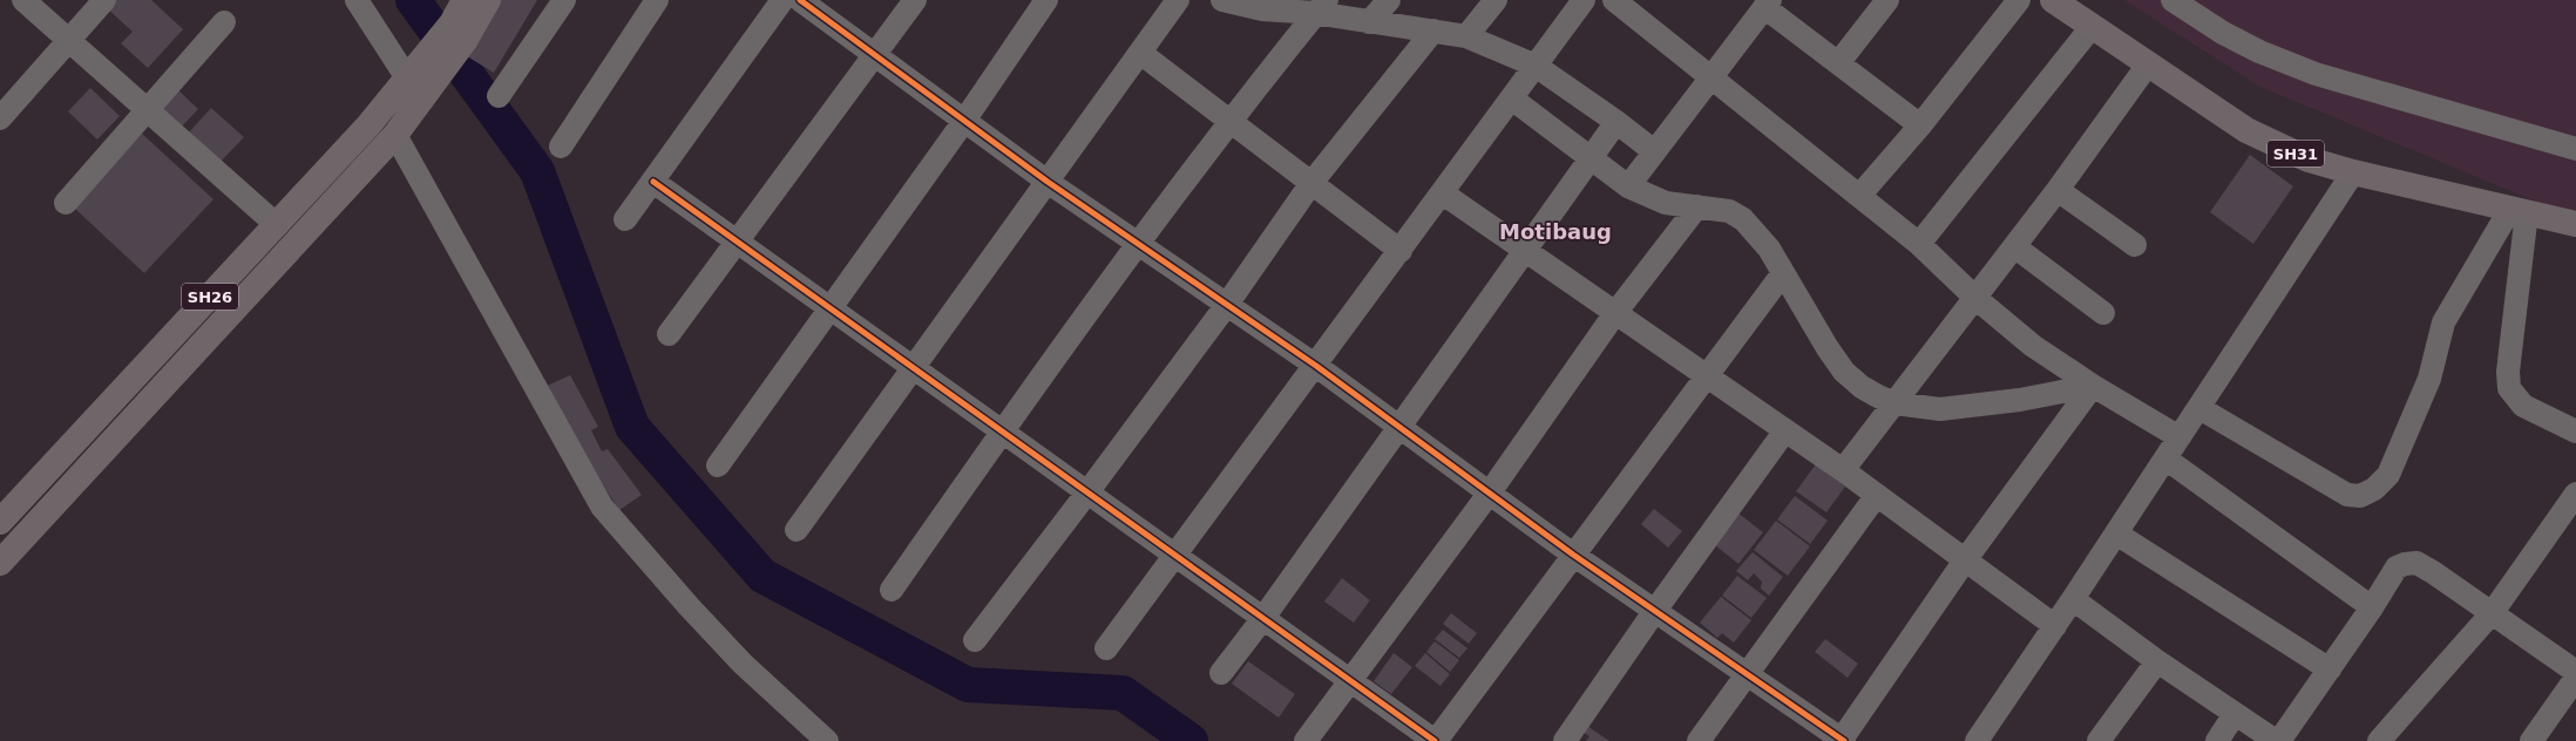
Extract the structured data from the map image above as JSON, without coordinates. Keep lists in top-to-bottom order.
{
  "streets": {
    "main road": ["SH31", "SH26"]
  },
  "districts": ["Motibaug"]
}
